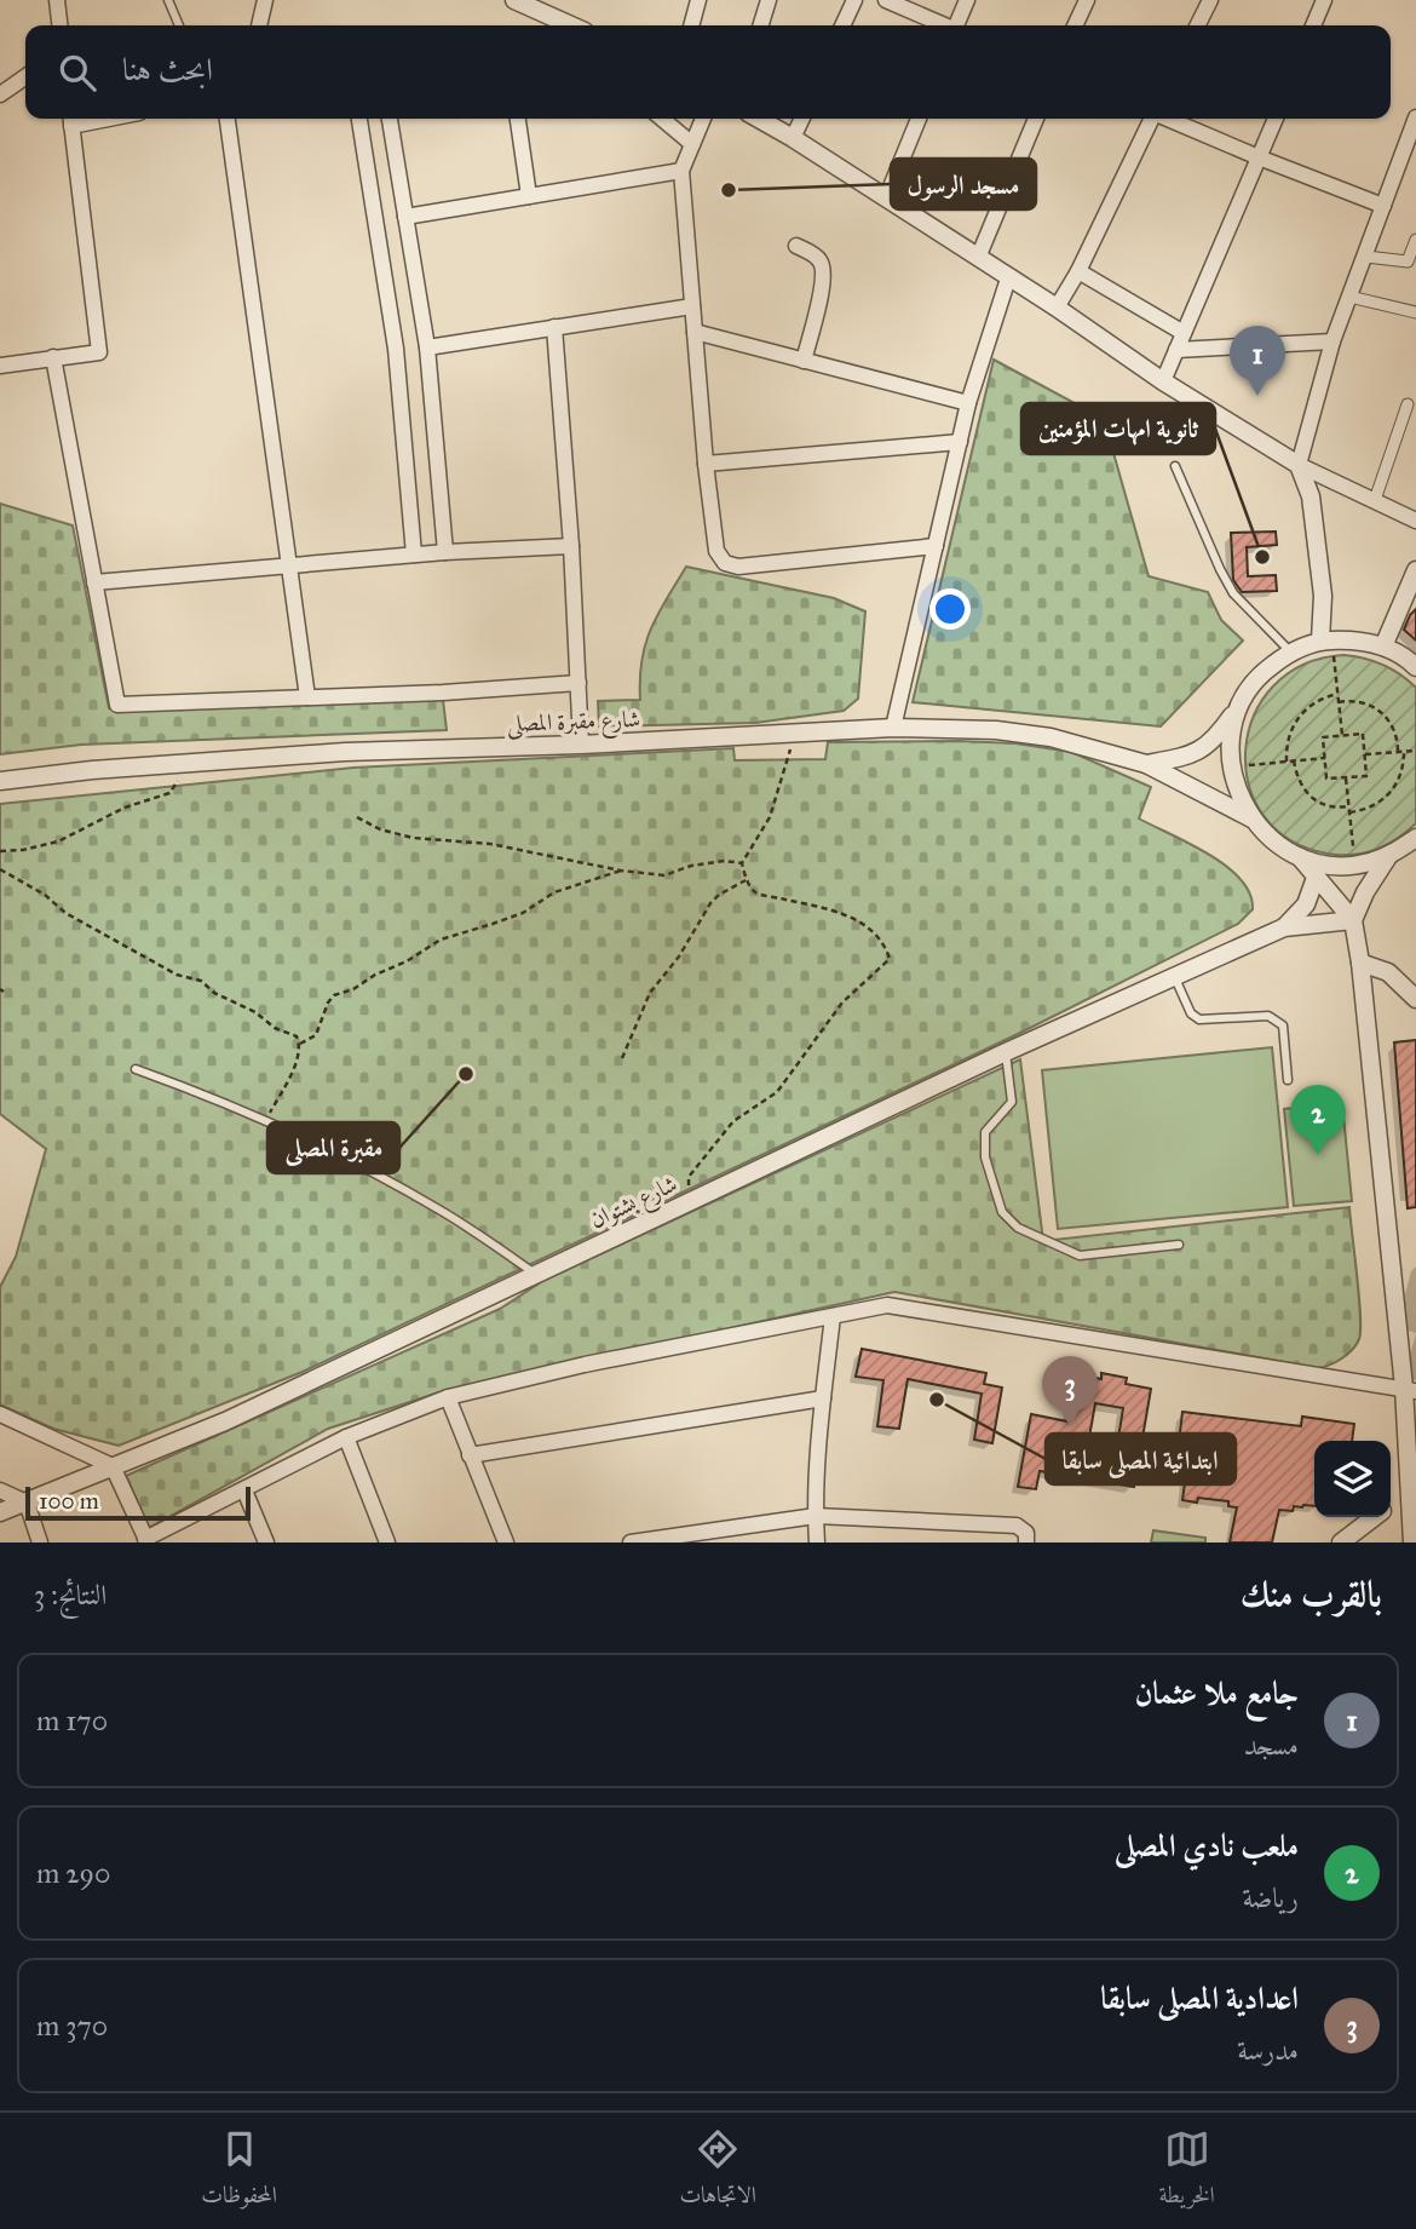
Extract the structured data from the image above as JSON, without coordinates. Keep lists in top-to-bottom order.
{
  "streets": {
    "street": ["شارع مقبرة المصلى", "شارع بشتوان"]
  },
  "places": [
    "مسجد الرسول",
    "ثانوية امهات المؤمنين",
    "مقبرة المصلى",
    "ابتدائية المصلى سابقا"
  ],
  "scale_bar": "100 m",
  "page": {
    "search": "ابحث هنا",
    "pins": ["1", "2", "3"],
    "scale": "100 m",
    "heading": ["بالقرب منك", "النتائج: 3"],
    "list": [
      {
        "mark": "1",
        "name": "جامع ملا عثمان",
        "note": "مسجد",
        "value": "170 m"
      },
      {
        "mark": "2",
        "name": "ملعب نادي المصلى",
        "note": "رياضة",
        "value": "290 m"
      },
      {
        "mark": "3",
        "name": "اعدادية المصلى سابقا",
        "note": "مدرسة",
        "value": "370 m"
      }
    ],
    "nav": ["الخريطة", "الاتجاهات", "المحفوظات"]
  }
}
